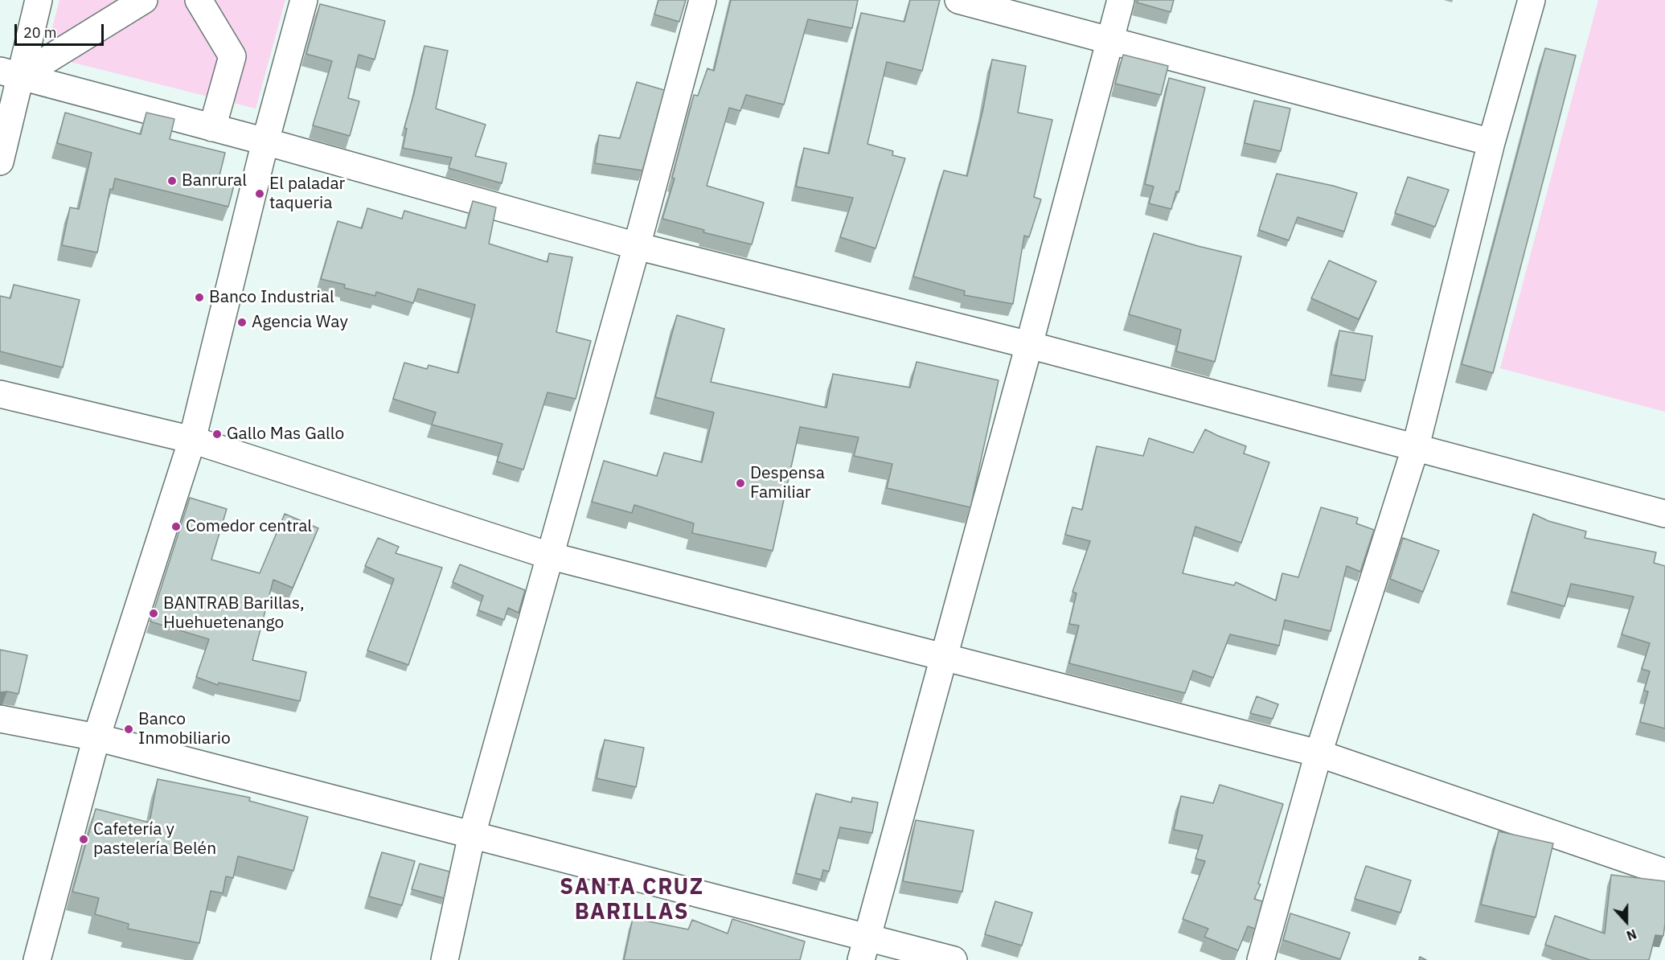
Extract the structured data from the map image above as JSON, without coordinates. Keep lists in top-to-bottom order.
{
  "districts": ["SANTA CRUZ BARILLAS"],
  "places": [
    "Banrural",
    "El paladar taqueria",
    "Banco Industrial",
    "Agencia Way",
    "Gallo Mas Gallo",
    "Despensa Familiar",
    "Comedor central",
    "BANTRAB Barillas, Huehuetenango",
    "Banco Inmobiliario",
    "Cafetería y pastelería Belén"
  ],
  "scale_bar": "20 m",
  "north": "bottom"
}
